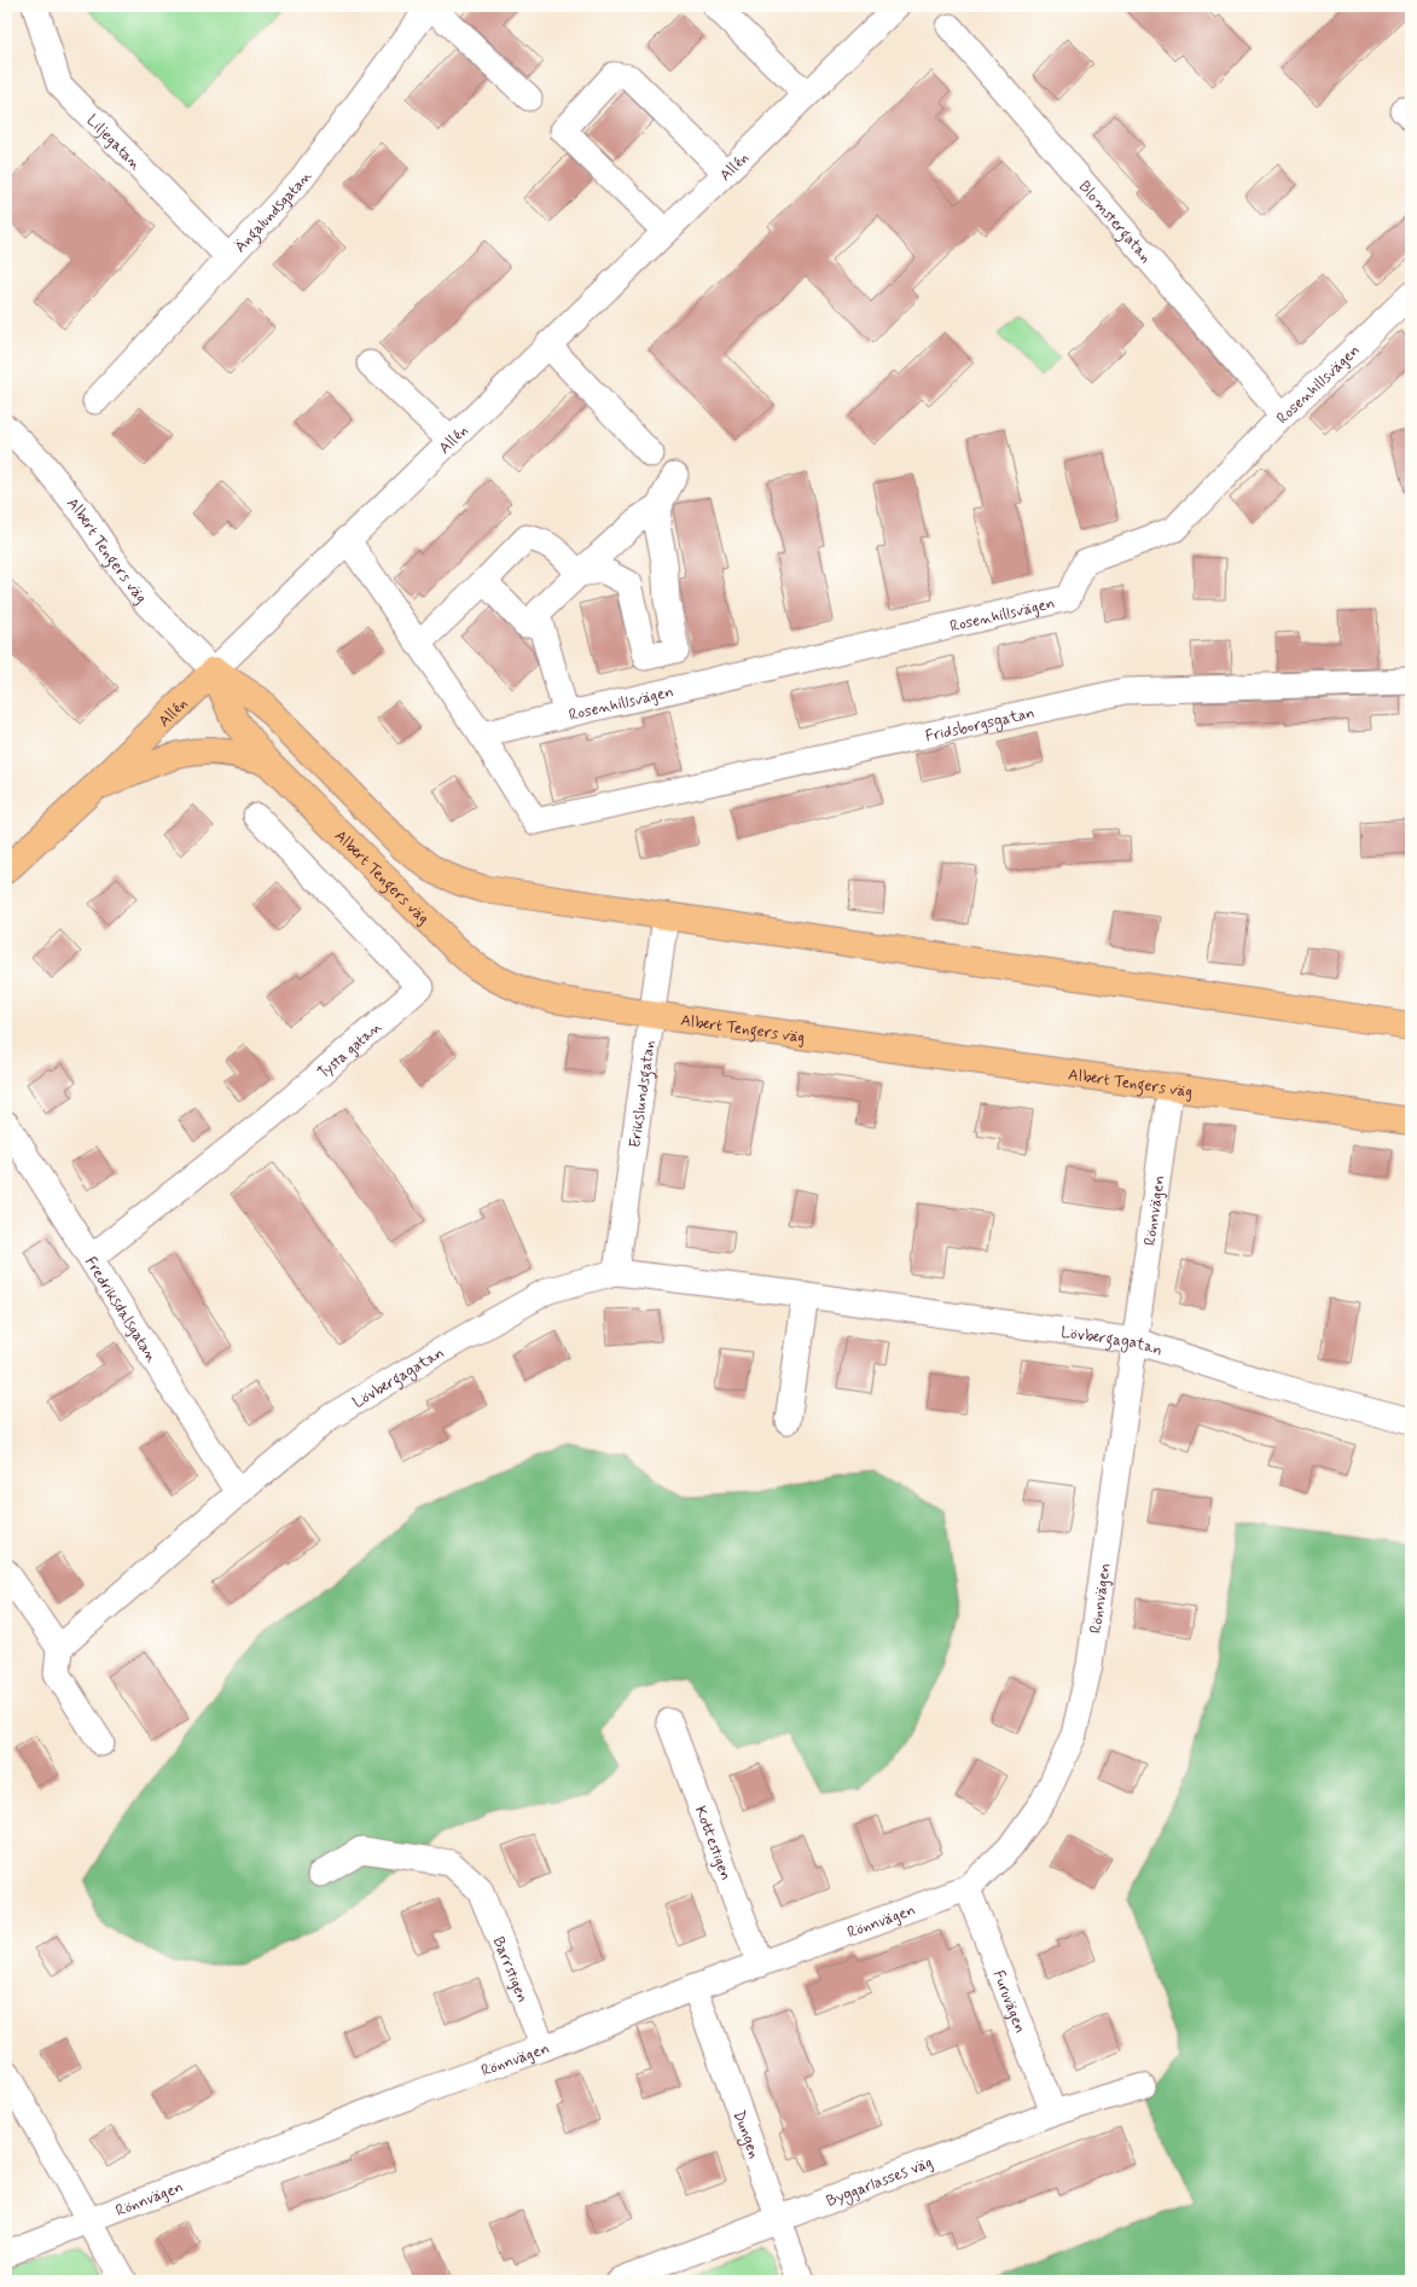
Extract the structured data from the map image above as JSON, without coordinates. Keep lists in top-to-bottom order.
{
  "streets": {
    "main road": ["Allén", "Albert Tengers väg"],
    "street": [
      "Liljegatan",
      "Ängalundsgatan",
      "Blomstergatan",
      "Rosenhillsvägen",
      "Fridsborgsgatan",
      "Tysta gatan",
      "Erikslundsgatan",
      "Rönnvägen",
      "Fredriksdalsgatan",
      "Lövbergagatan",
      "Kottestigen",
      "Barrstigen",
      "Furuvägen",
      "Dungen",
      "Byggarlasses väg"
    ]
  },
  "crossings": [
    ["Liljegatan", "Ängalundsgatan"],
    ["Allén", "Albert Tengers väg"],
    ["Blomstergatan", "Rosenhillsvägen"],
    ["Rosenhillsvägen", "Fridsborgsgatan"],
    ["Albert Tengers väg", "Erikslundsgatan"],
    ["Albert Tengers väg", "Rönnvägen"],
    ["Tysta gatan", "Fredriksdalsgatan"],
    ["Erikslundsgatan", "Lövbergagatan"],
    ["Rönnvägen", "Lövbergagatan"],
    ["Rönnvägen", "Kottestigen"],
    ["Rönnvägen", "Barrstigen"],
    ["Rönnvägen", "Furuvägen"],
    ["Rönnvägen", "Dungen"],
    ["Fredriksdalsgatan", "Lövbergagatan"],
    ["Furuvägen", "Byggarlasses väg"],
    ["Dungen", "Byggarlasses väg"]
  ]
}
